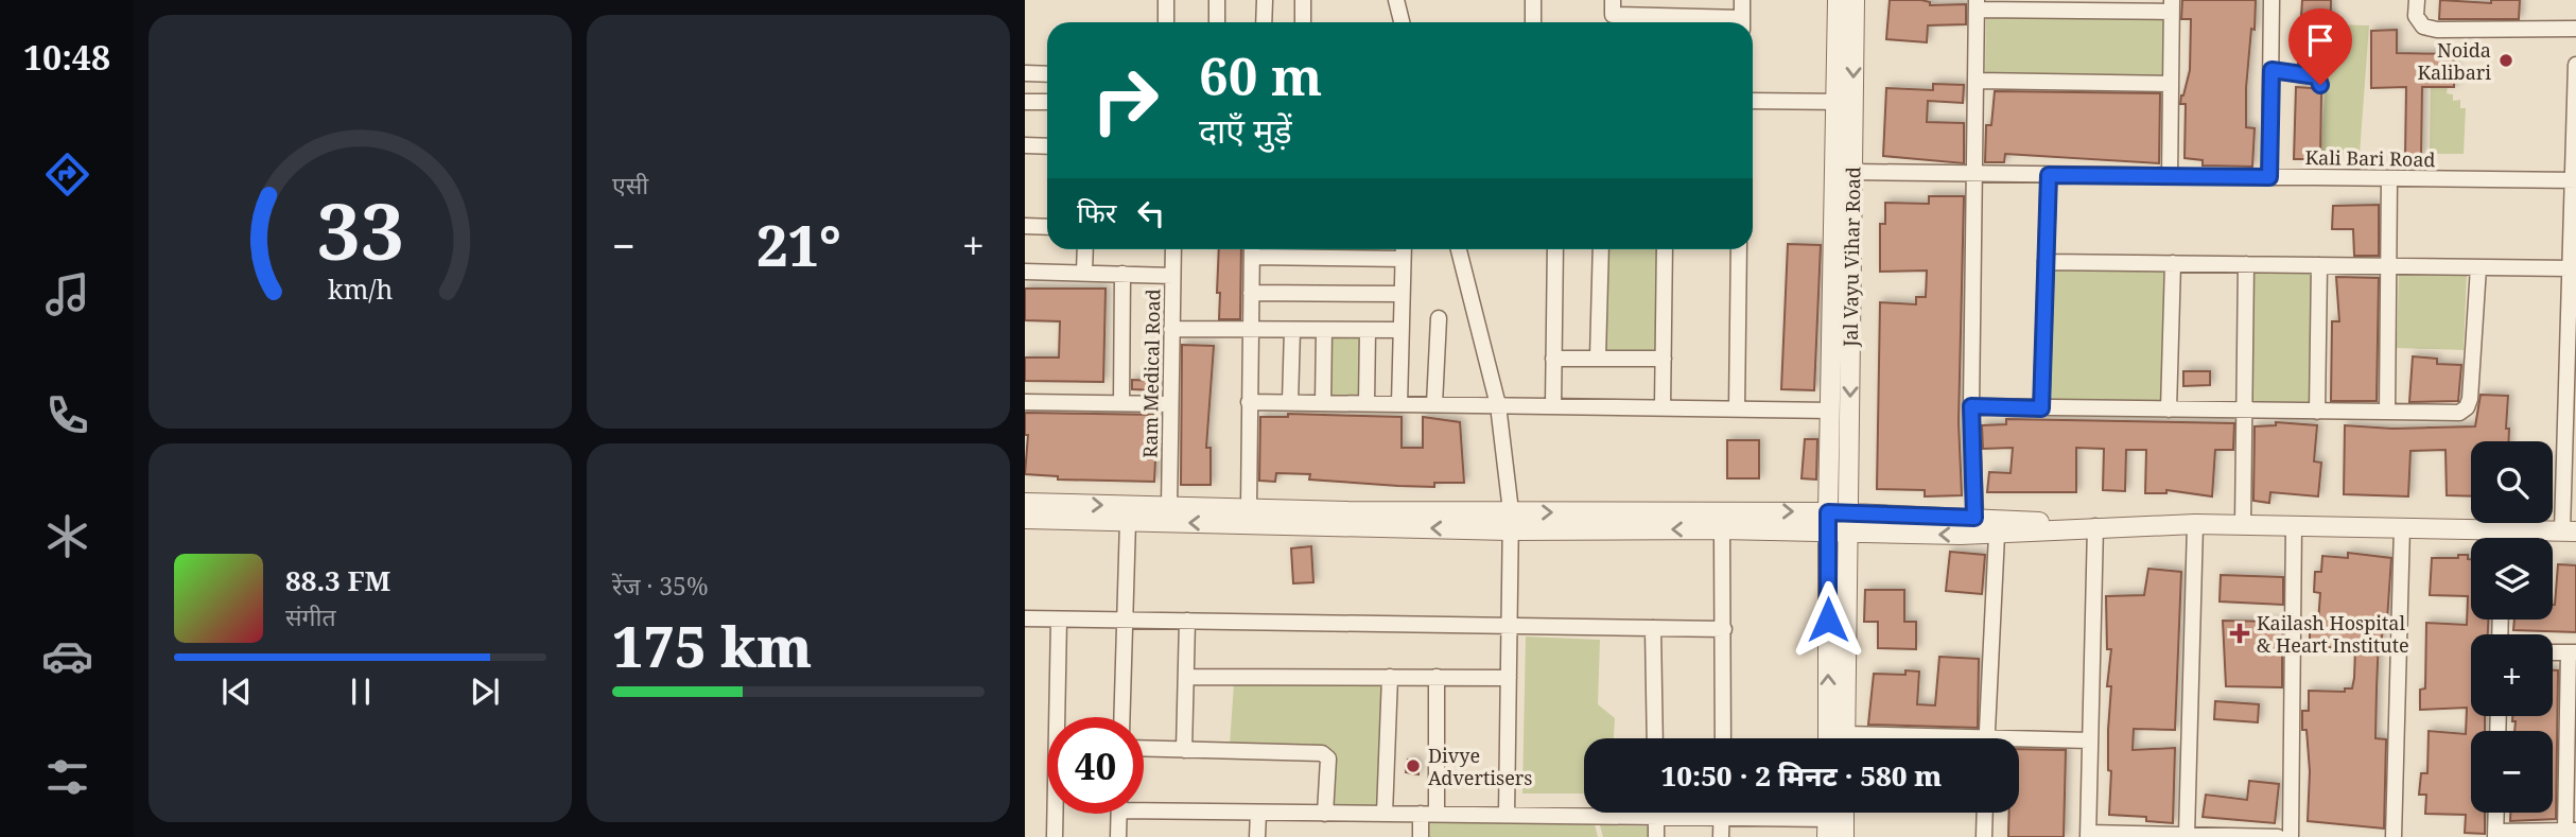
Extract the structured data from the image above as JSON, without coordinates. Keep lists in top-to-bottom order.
{
  "streets": {
    "street": ["Kali Bari Road", "Jal Vayu Vihar Road", "Ram Medical Road"]
  },
  "crossings": [
    ["Kali Bari Road", "Jal Vayu Vihar Road"]
  ],
  "places": {
    "other": ["Noida Kalibari", "Divye Advertisers"],
    "health": ["Kailash Hospital & Heart Institute"]
  },
  "page": {
    "tabs": "10:48",
    "tile": [
      "एसी",
      ["रेंज · 35%", "175 km"]
    ],
    "turn": ["60 m", "दाएँ मुड़ें"],
    "then": "फिर",
    "heat": ["−", "21°", "+"],
    "map_buttons": ["+", "−"],
    "song": ["88.3 FM", "संगीत"],
    "limit": "40",
    "trip": "10:50 · 2 मिनट · 580 m",
    "gauge": ["33", "km/h"]
  }
}
